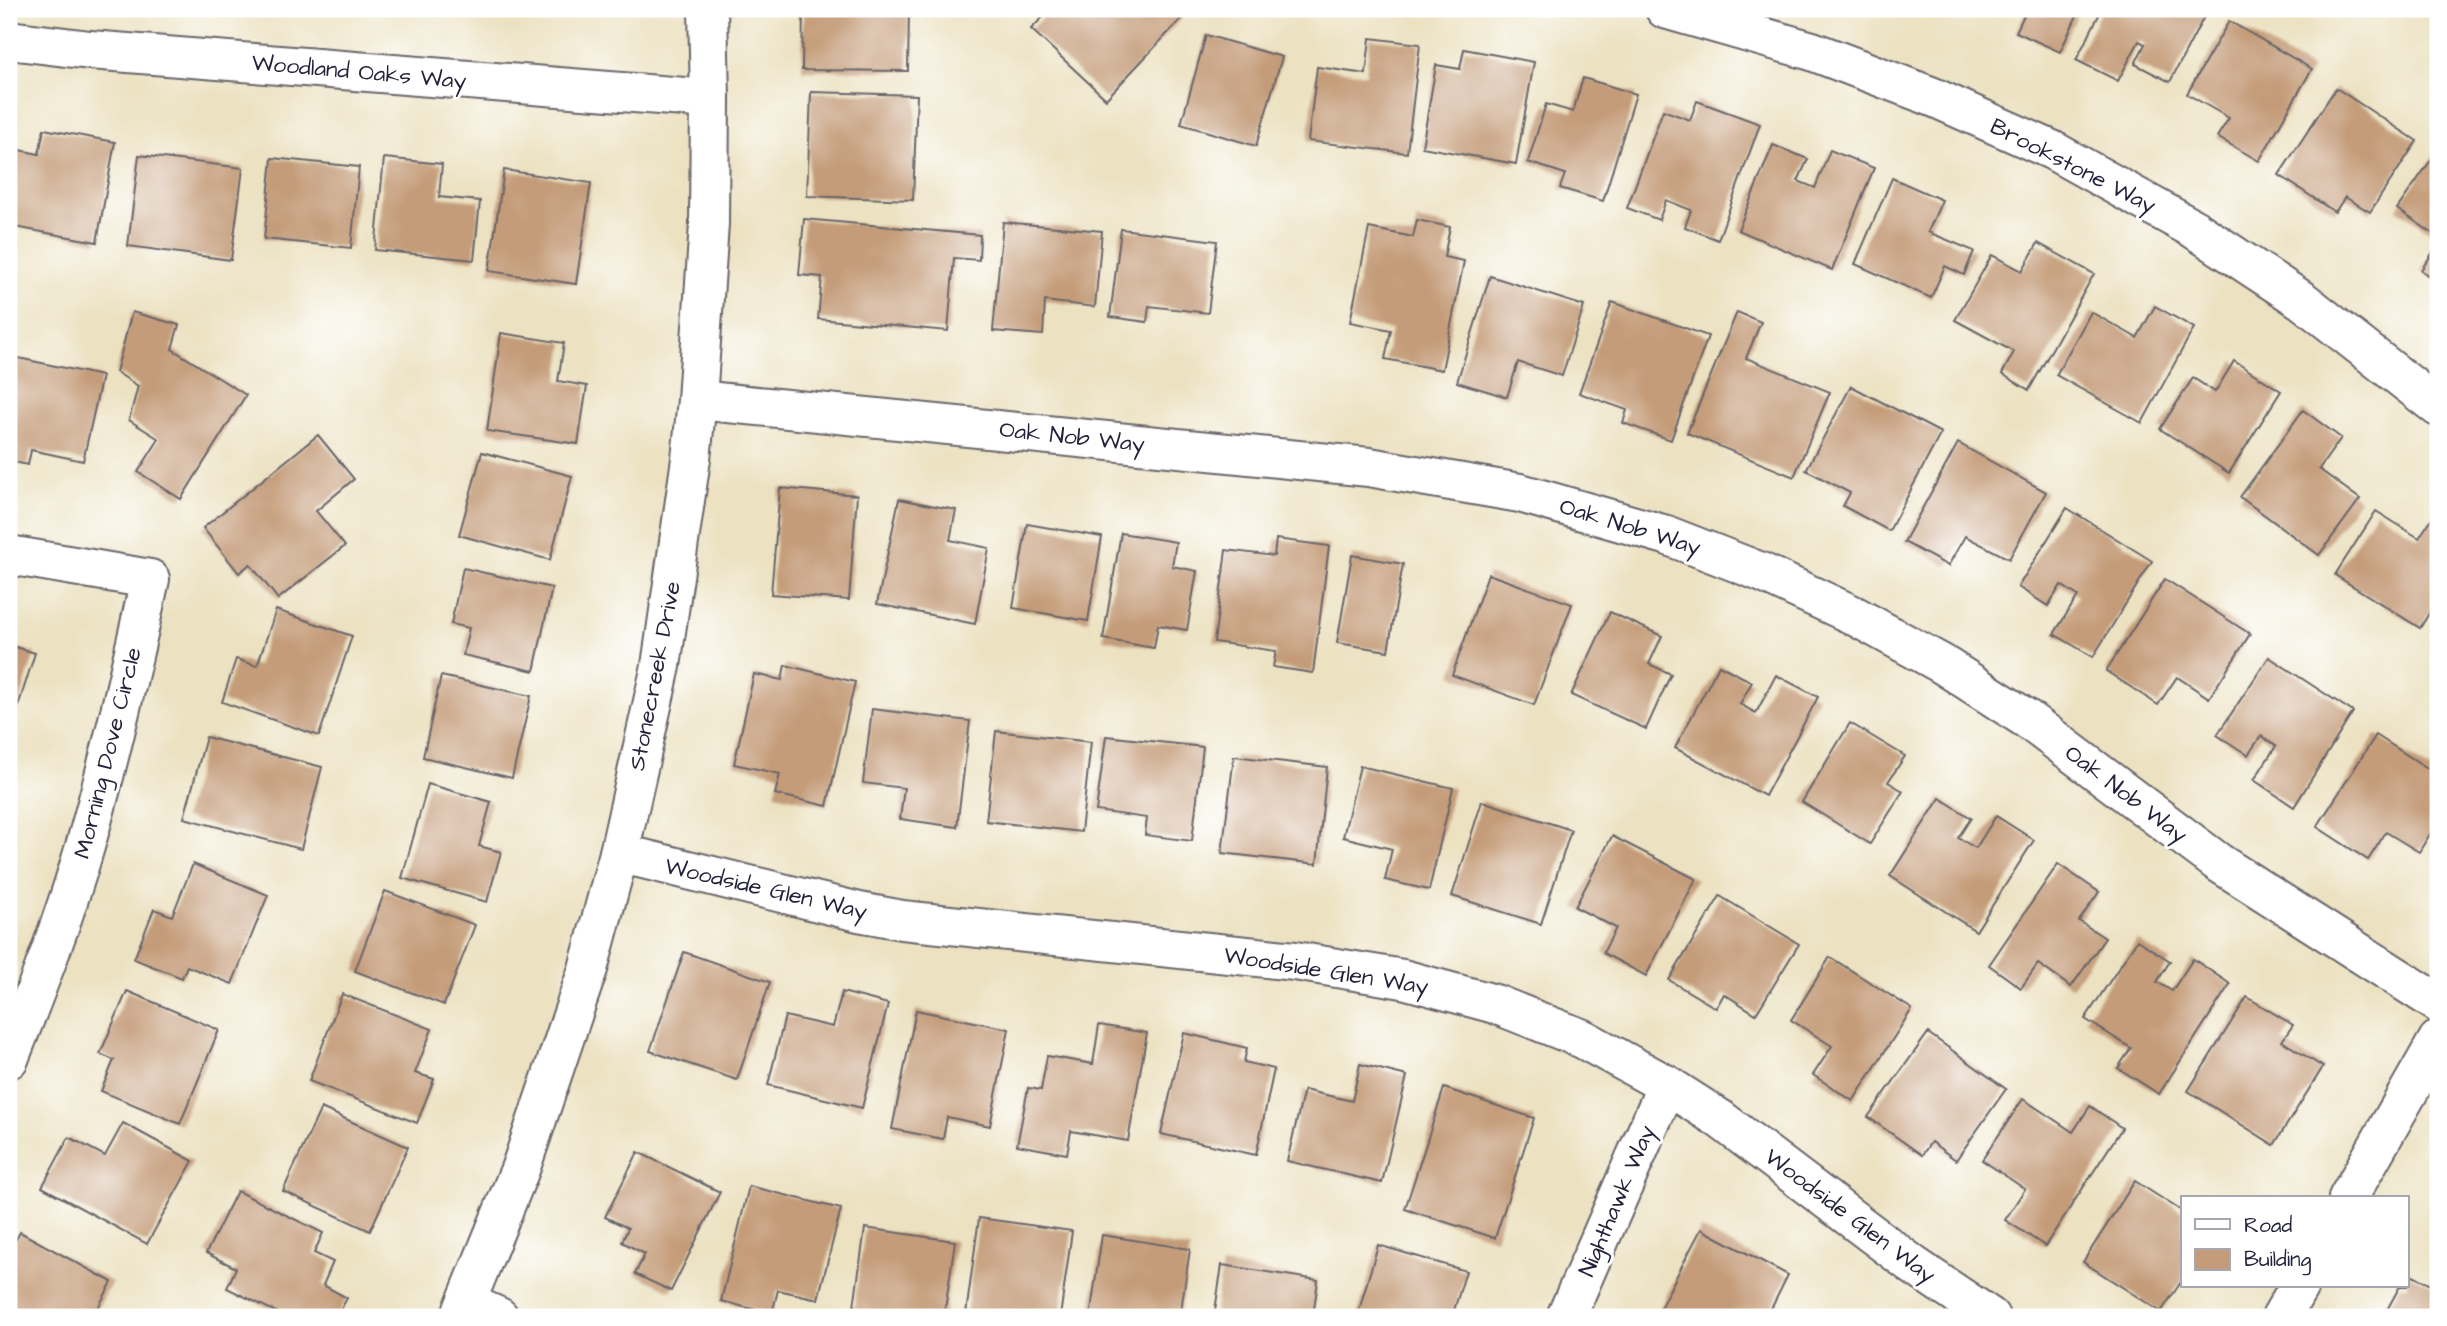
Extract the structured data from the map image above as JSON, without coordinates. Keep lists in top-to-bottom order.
{
  "streets": {
    "street": [
      "Woodland Oaks Way",
      "Brookstone Way",
      "Oak Nob Way",
      "Stonecreek Drive",
      "Morning Dove Circle",
      "Woodside Glen Way",
      "Nighthawk Way"
    ]
  },
  "crossings": [
    ["Woodland Oaks Way", "Stonecreek Drive"],
    ["Oak Nob Way", "Stonecreek Drive"],
    ["Stonecreek Drive", "Woodside Glen Way"],
    ["Woodside Glen Way", "Nighthawk Way"]
  ],
  "legend": ["Road", "Building"]
}
